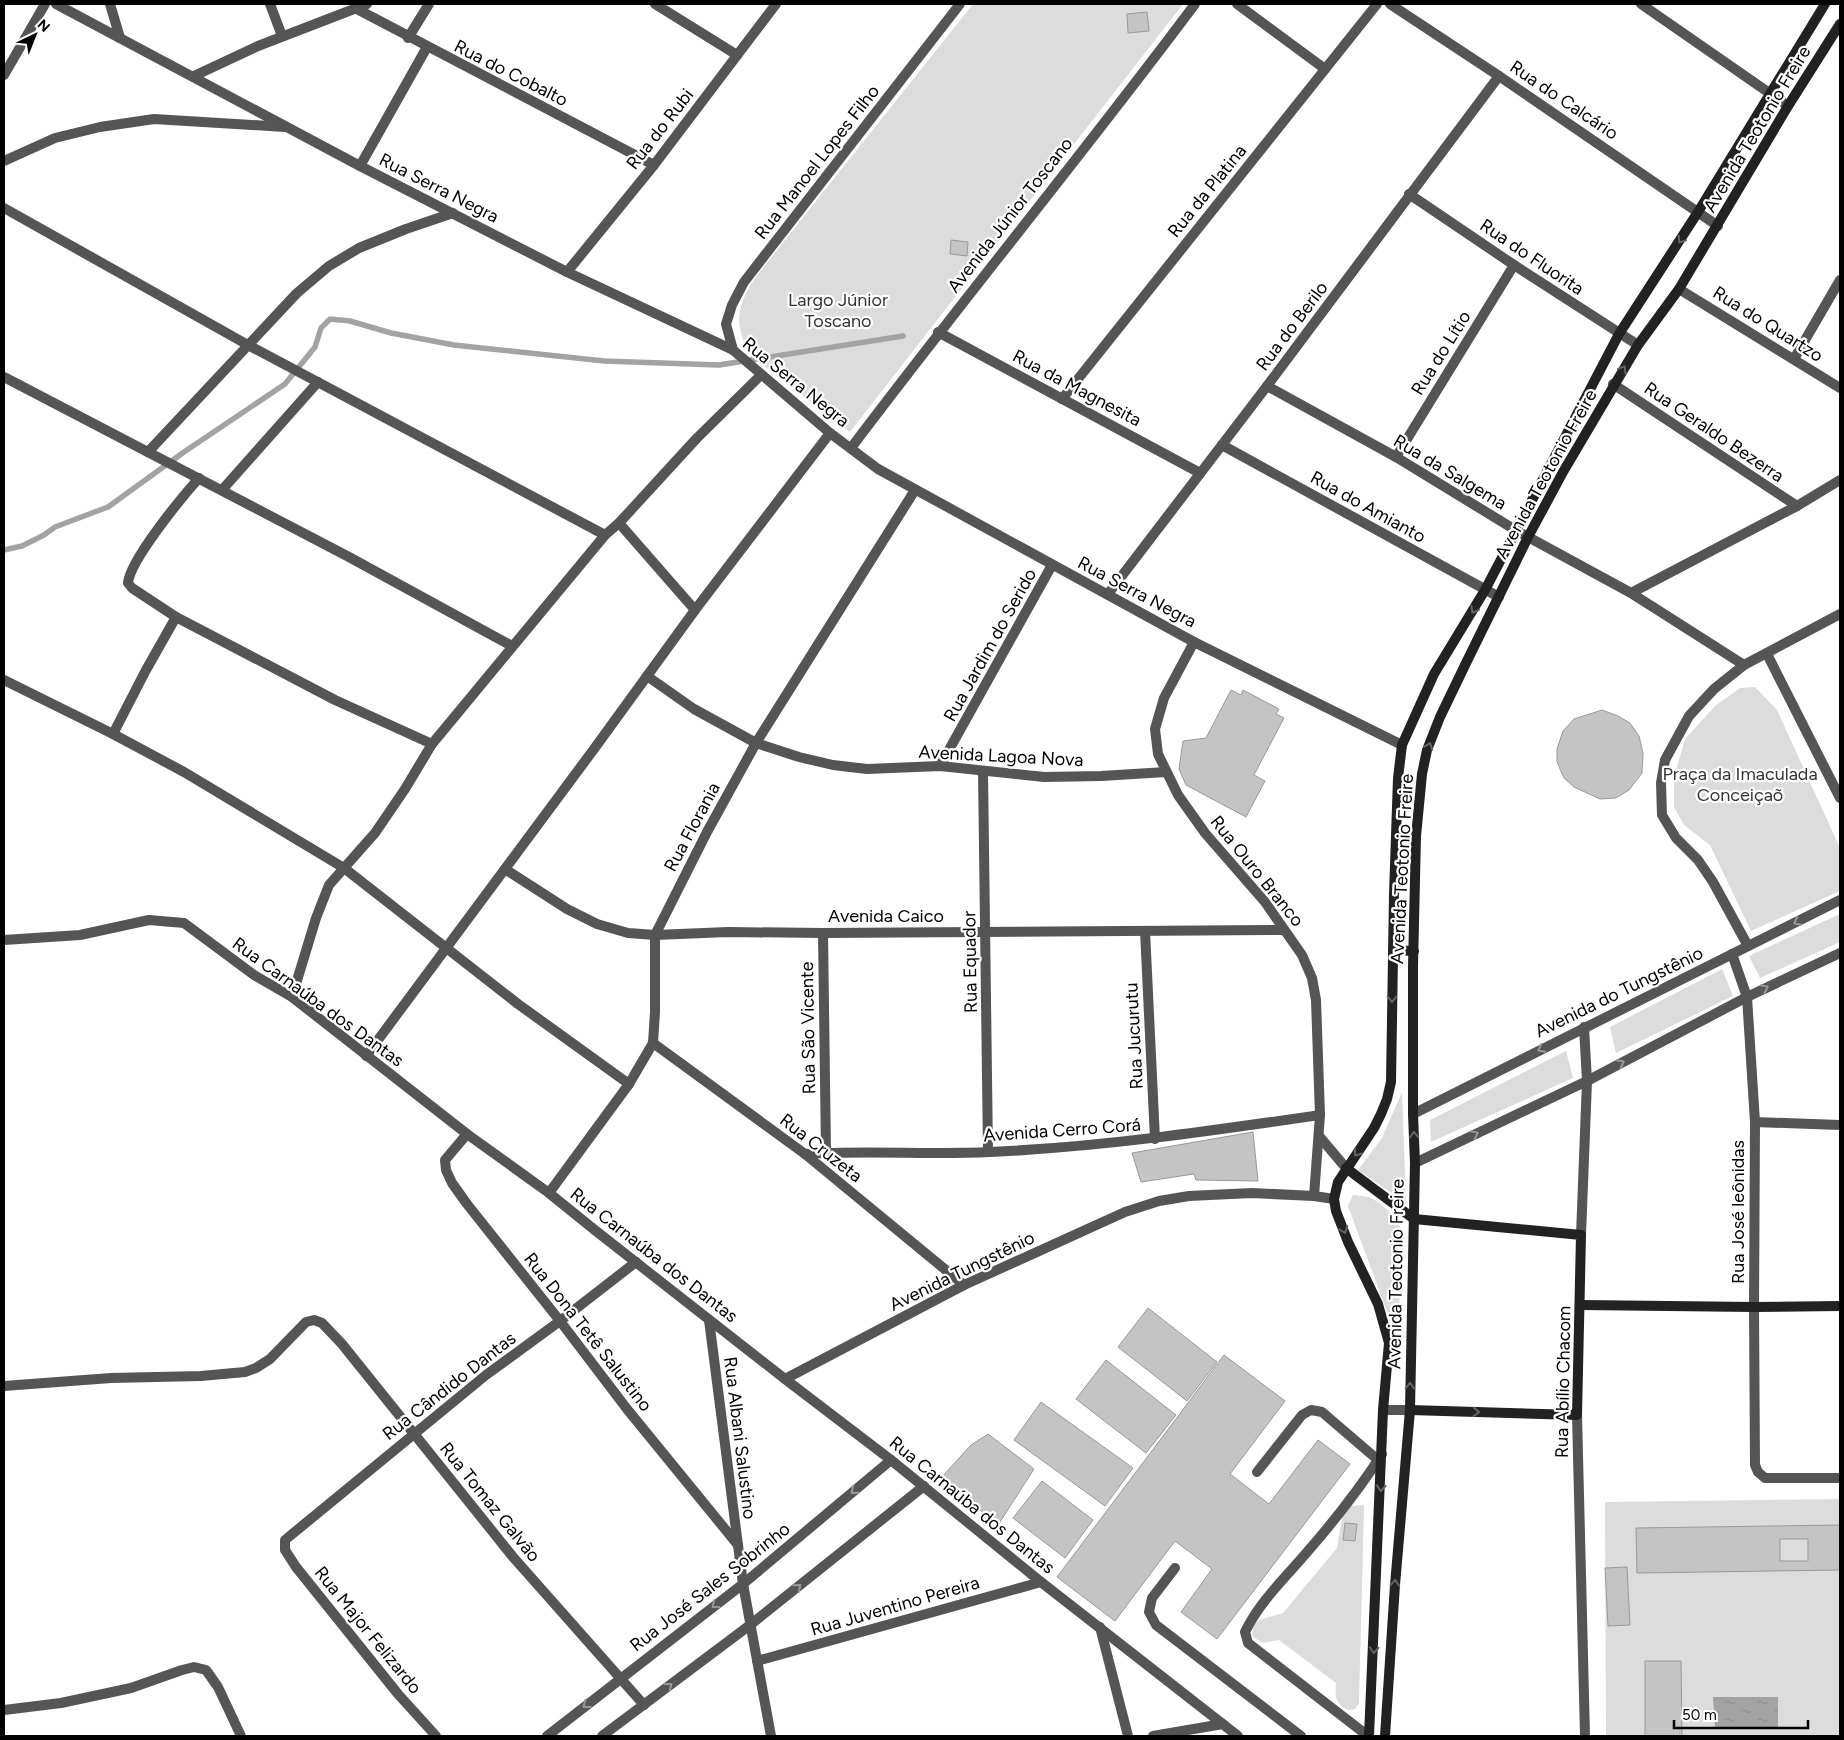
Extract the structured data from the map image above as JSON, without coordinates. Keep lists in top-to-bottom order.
{
  "streets": {
    "street": [
      "Rua do Cobalto",
      "Rua do Calcário",
      "Rua do Rubi",
      "Avenida Teotonio Freire",
      "Rua Manoel Lopes Filho",
      "Rua Serra Negra",
      "Rua da Platina",
      "Avenida Júnior Toscano",
      "Rua do Fluorita",
      "Rua do Quartzo",
      "Rua do Berilo",
      "Rua do Lítio",
      "Rua da Magnesita",
      "Rua Geraldo Bezerra",
      "Rua da Salgema",
      "Rua do Amianto",
      "Rua Jardim do Serido",
      "Avenida Lagoa Nova",
      "Rua Florania",
      "Rua Ouro Branco",
      "Avenida Caico",
      "Rua Equador",
      "Avenida do Tungstênio",
      "Rua Carnaúba dos Dantas",
      "Rua São Vicente",
      "Rua Jucurutu",
      "Avenida Cerro Corá",
      "Rua Cruzeta",
      "Rua José leônidas",
      "Avenida Tungstênio",
      "Rua Dona Tetê Salustino",
      "Rua Abílio Chacom",
      "Rua Cândido Dantas",
      "Rua Albani Salustino",
      "Rua Tomaz Galvão",
      "Rua José Sales Sobrinho",
      "Rua Juventino Pereira",
      "Rua Major Felizardo"
    ]
  },
  "crossings": [
    ["Rua do Cobalto", "Rua do Rubi"],
    ["Rua do Calcário", "Avenida Teotonio Freire"],
    ["Rua do Calcário", "Rua do Berilo"],
    ["Rua do Rubi", "Rua Serra Negra"],
    ["Avenida Teotonio Freire", "Rua Serra Negra"],
    ["Avenida Teotonio Freire", "Rua do Fluorita"],
    ["Avenida Teotonio Freire", "Rua do Quartzo"],
    ["Avenida Teotonio Freire", "Rua Geraldo Bezerra"],
    ["Avenida Teotonio Freire", "Rua da Salgema"],
    ["Avenida Teotonio Freire", "Rua do Amianto"],
    ["Avenida Teotonio Freire", "Avenida do Tungstênio"],
    ["Avenida Teotonio Freire", "Avenida Tungstênio"],
    ["Rua Manoel Lopes Filho", "Rua Serra Negra"],
    ["Rua Serra Negra", "Avenida Júnior Toscano"],
    ["Rua Serra Negra", "Rua do Berilo"],
    ["Rua Serra Negra", "Rua Jardim do Serido"],
    ["Rua Serra Negra", "Rua Florania"],
    ["Rua Serra Negra", "Rua Ouro Branco"],
    ["Rua da Platina", "Rua da Magnesita"],
    ["Avenida Júnior Toscano", "Rua da Magnesita"],
    ["Rua do Fluorita", "Rua do Berilo"],
    ["Rua do Fluorita", "Rua do Lítio"],
    ["Rua do Berilo", "Rua da Magnesita"],
    ["Rua do Berilo", "Rua da Salgema"],
    ["Rua do Berilo", "Rua do Amianto"],
    ["Rua do Lítio", "Rua da Salgema"],
    ["Rua Jardim do Serido", "Avenida Lagoa Nova"],
    ["Avenida Lagoa Nova", "Rua Florania"],
    ["Avenida Lagoa Nova", "Rua Ouro Branco"],
    ["Avenida Lagoa Nova", "Rua Equador"],
    ["Rua Florania", "Avenida Caico"],
    ["Rua Florania", "Rua Carnaúba dos Dantas"],
    ["Rua Florania", "Rua Cruzeta"],
    ["Rua Ouro Branco", "Avenida Caico"],
    ["Rua Ouro Branco", "Avenida Cerro Corá"],
    ["Rua Ouro Branco", "Avenida Tungstênio"],
    ["Avenida Caico", "Rua Equador"],
    ["Avenida Caico", "Rua São Vicente"],
    ["Avenida Caico", "Rua Jucurutu"],
    ["Rua Equador", "Avenida Cerro Corá"],
    ["Avenida do Tungstênio", "Rua José leônidas"],
    ["Avenida do Tungstênio", "Rua Abílio Chacom"],
    ["Rua Carnaúba dos Dantas", "Avenida Tungstênio"],
    ["Rua Carnaúba dos Dantas", "Rua Dona Tetê Salustino"],
    ["Rua Carnaúba dos Dantas", "Rua Cândido Dantas"],
    ["Rua Carnaúba dos Dantas", "Rua Albani Salustino"],
    ["Rua Carnaúba dos Dantas", "Rua José Sales Sobrinho"],
    ["Rua Carnaúba dos Dantas", "Rua Juventino Pereira"],
    ["Rua São Vicente", "Avenida Cerro Corá"],
    ["Rua Jucurutu", "Avenida Cerro Corá"],
    ["Avenida Cerro Corá", "Rua Cruzeta"],
    ["Rua Cruzeta", "Avenida Tungstênio"],
    ["Rua Dona Tetê Salustino", "Rua Cândido Dantas"],
    ["Rua Dona Tetê Salustino", "Rua Albani Salustino"],
    ["Rua Cândido Dantas", "Rua Tomaz Galvão"],
    ["Rua Cândido Dantas", "Rua Major Felizardo"],
    ["Rua Albani Salustino", "Rua José Sales Sobrinho"],
    ["Rua Albani Salustino", "Rua Juventino Pereira"],
    ["Rua Tomaz Galvão", "Rua José Sales Sobrinho"]
  ],
  "parks": ["Largo Júnior Toscano", "Praça da Imaculada Conceiçaõ"],
  "scale_bar": "50 m",
  "north": "top right"
}
